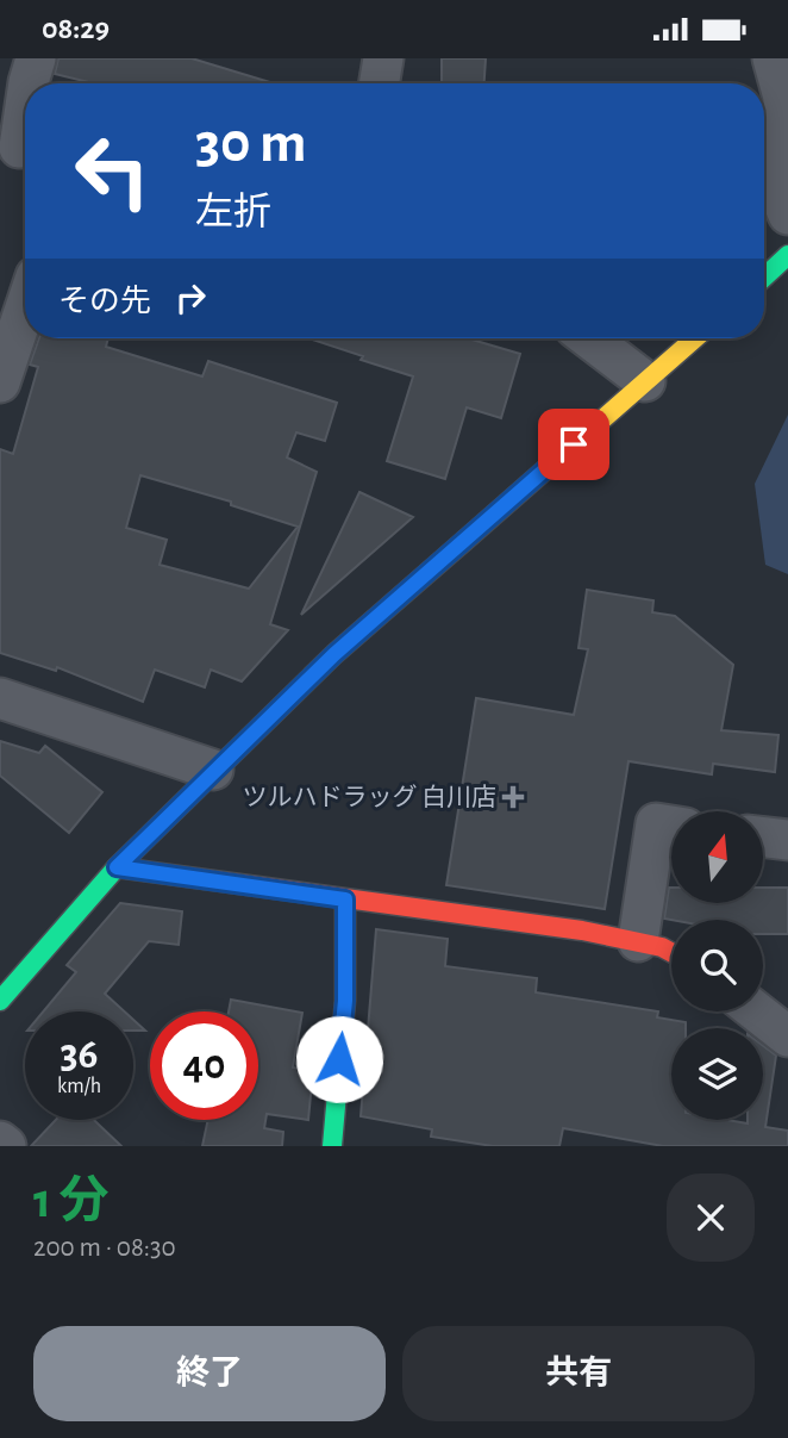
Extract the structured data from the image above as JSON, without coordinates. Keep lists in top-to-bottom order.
{
  "places": {
    "health": ["ツルハドラッグ 白川店"]
  },
  "north": "top",
  "page": {
    "status": "08:29",
    "turn": ["30 m", "左折"],
    "then": "その先",
    "speed": "36 km/h",
    "limit": "40",
    "heading": ["1 分", "200 m · 08:30"],
    "buttons": ["終了", "共有"]
  }
}
